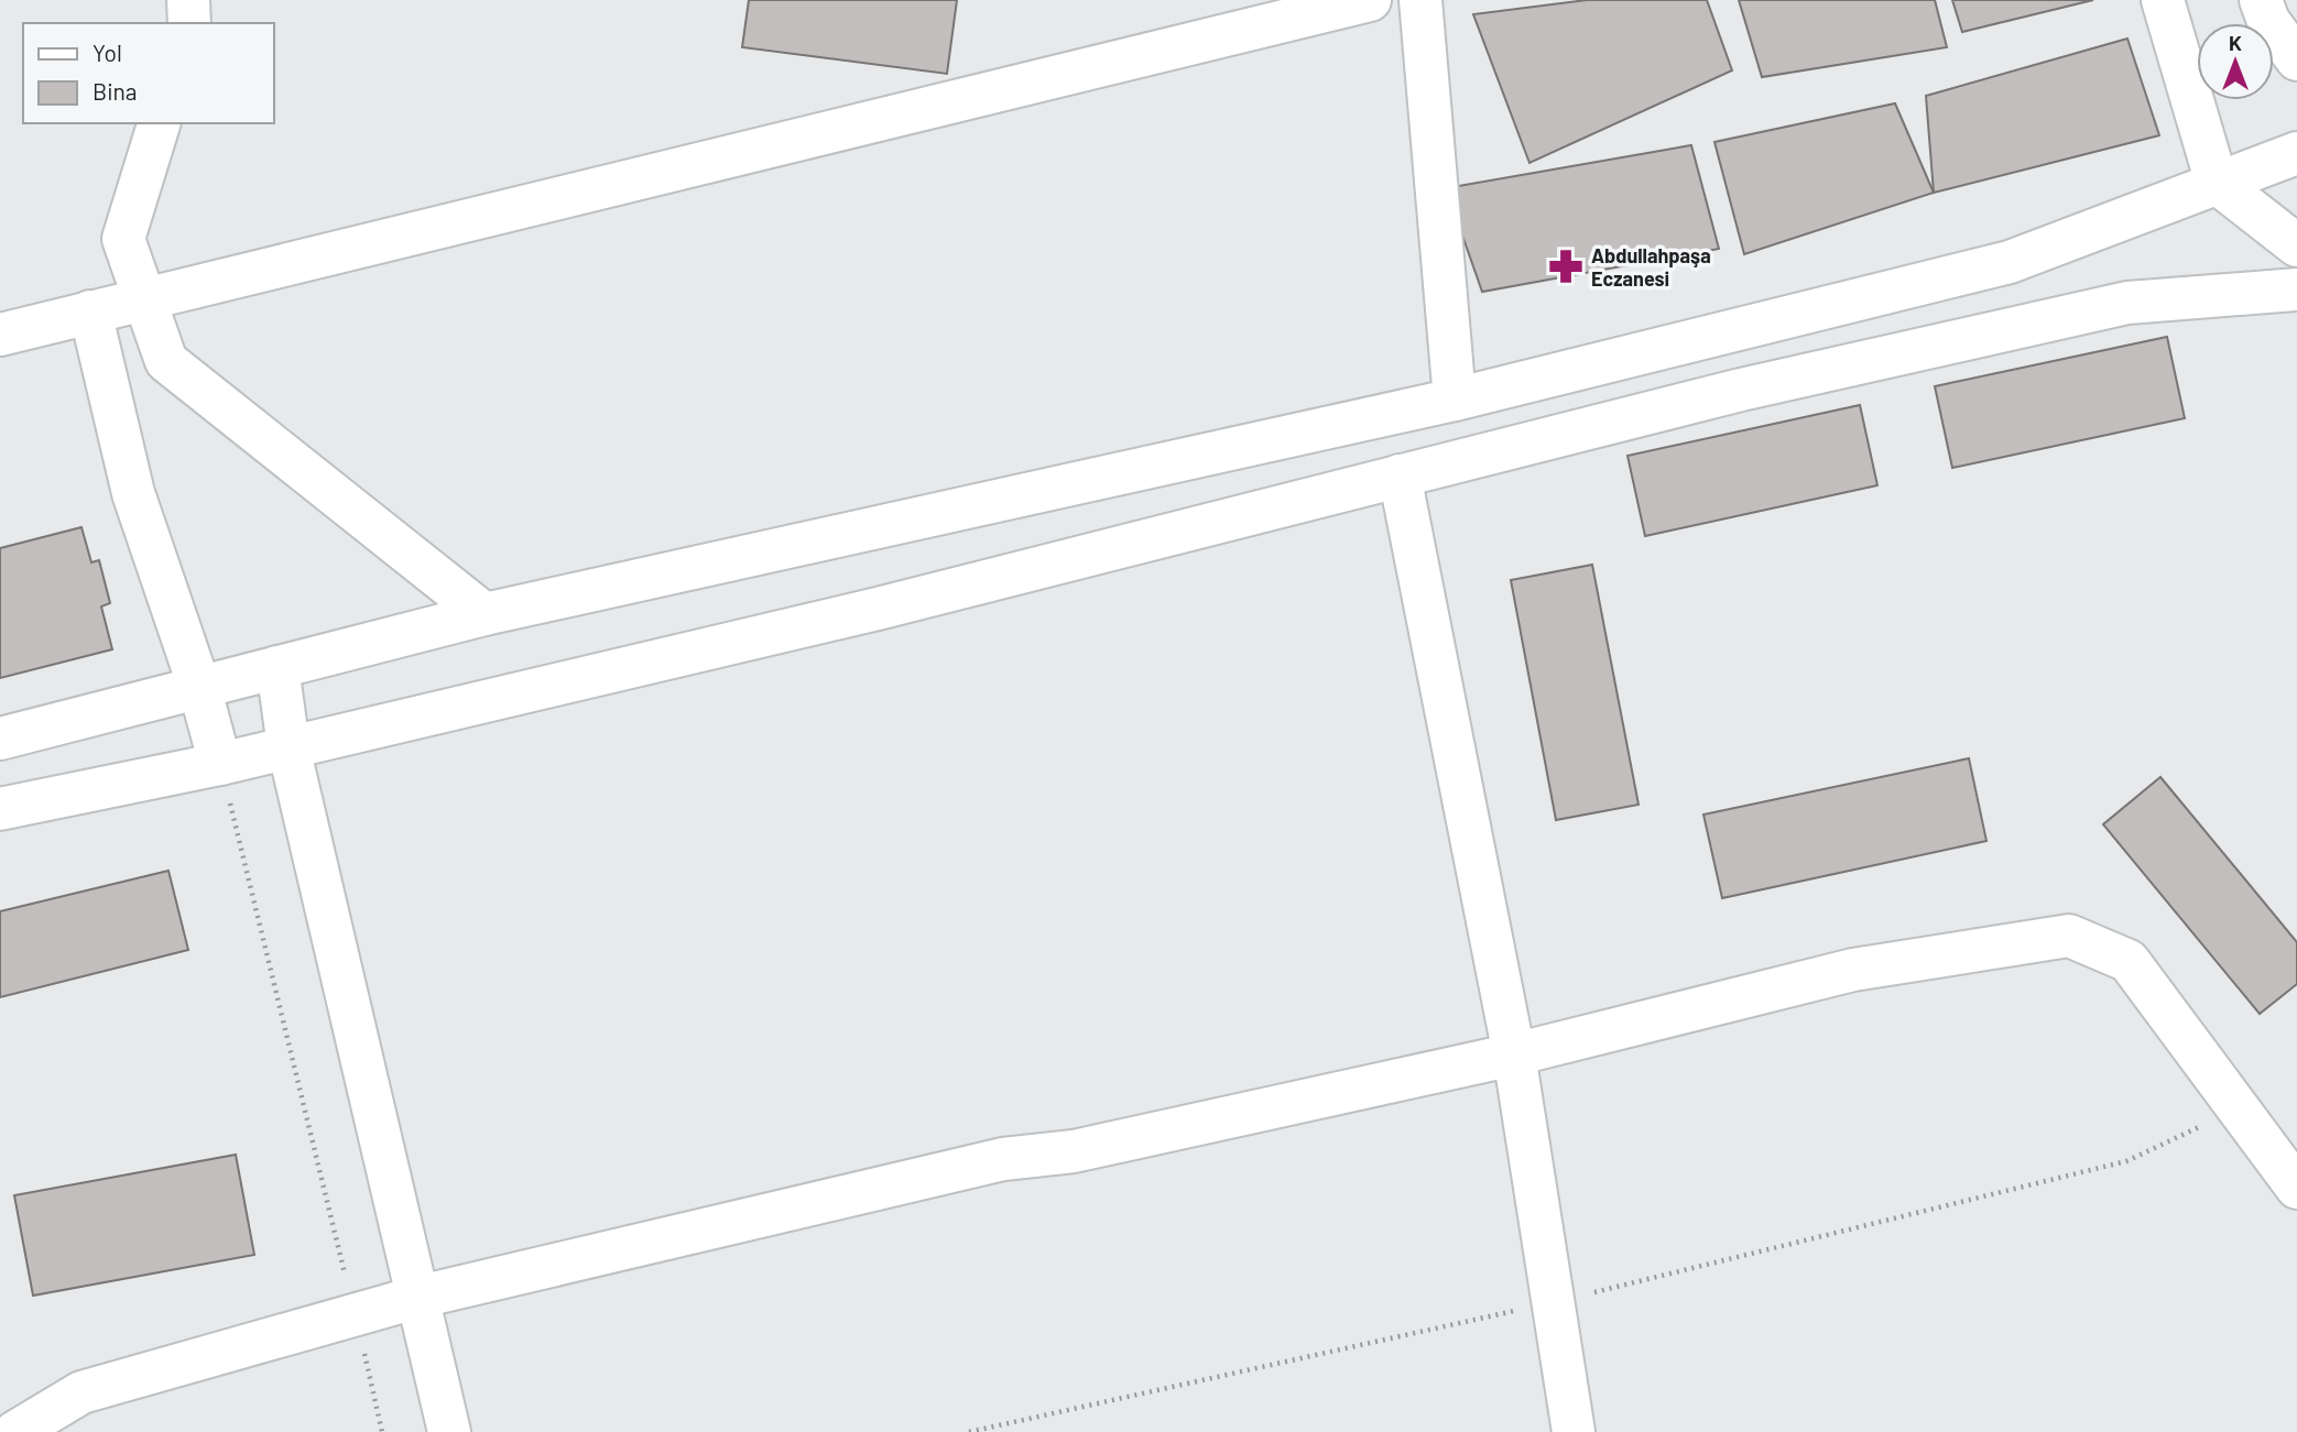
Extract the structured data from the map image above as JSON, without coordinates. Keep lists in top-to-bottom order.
{
  "places": {
    "pharmacy": ["Abdullahpaşa Eczanesi"]
  },
  "legend": ["Yol", "Bina"],
  "north": "top"
}
